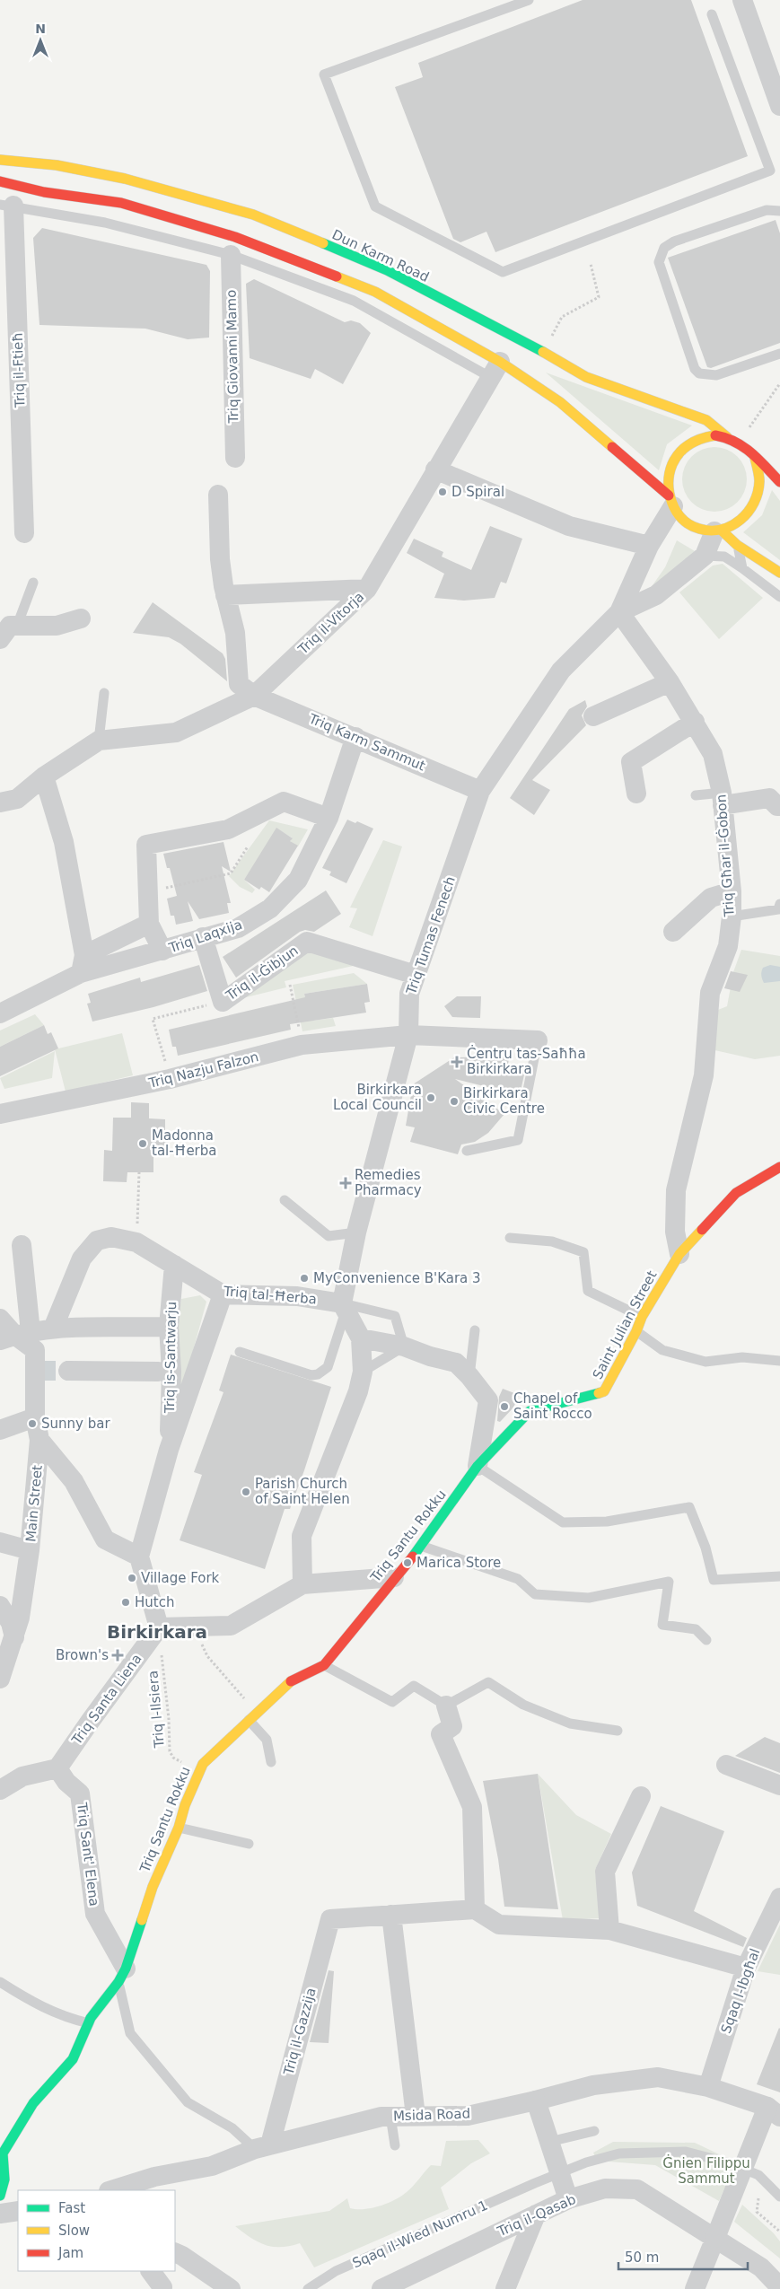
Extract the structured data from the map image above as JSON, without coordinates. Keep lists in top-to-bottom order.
{
  "streets": {
    "main road": ["Dun Karm Road", "Saint Julian Street", "Triq Santu Rokku"],
    "street": [
      "Triq Giovanni Mamo",
      "Triq il-Ftieħ",
      "Triq il-Vitorja",
      "Triq Karm Sammut",
      "Triq Għar il-Ġobon",
      "Triq Tumas Fenech",
      "Triq Laqxija",
      "Triq il-Ġibjun",
      "Triq Nazju Falzon",
      "Triq tal-Ħerba",
      "Triq is-Santwarju",
      "Main Street",
      "Triq Santa Liena",
      "Triq Sant' Elena",
      "Sqaq l-Ibgħal",
      "Triq il-Gazzija",
      "Msida Road",
      "Triq il-Qasab"
    ],
    "lane": ["Sqaq il-Wied Numru 1"],
    "path": ["Triq l-Ilsiera"]
  },
  "crossings": [
    ["Dun Karm Road", "Triq Tumas Fenech"],
    ["Triq il-Vitorja", "Triq Karm Sammut"],
    ["Triq Karm Sammut", "Triq Tumas Fenech"],
    ["Triq Karm Sammut", "Triq Laqxija"],
    ["Triq Għar il-Ġobon", "Triq Tumas Fenech"],
    ["Triq Għar il-Ġobon", "Saint Julian Street"],
    ["Triq Tumas Fenech", "Triq il-Ġibjun"],
    ["Triq Tumas Fenech", "Triq Nazju Falzon"],
    ["Triq Tumas Fenech", "Triq tal-Ħerba"],
    ["Triq Laqxija", "Triq il-Ġibjun"],
    ["Triq il-Ġibjun", "Triq Nazju Falzon"],
    ["Triq tal-Ħerba", "Triq is-Santwarju"],
    ["Saint Julian Street", "Triq Santu Rokku"],
    ["Triq Santu Rokku", "Triq l-Ilsiera"],
    ["Triq Santu Rokku", "Triq Sant' Elena"],
    ["Triq Santa Liena", "Triq l-Ilsiera"],
    ["Triq Santa Liena", "Triq Sant' Elena"],
    ["Triq Sant' Elena", "Triq il-Gazzija"],
    ["Triq Sant' Elena", "Msida Road"],
    ["Sqaq l-Ibgħal", "Msida Road"],
    ["Triq il-Gazzija", "Msida Road"]
  ],
  "districts": ["Birkirkara"],
  "parks": ["Ġnien Filippu Sammut"],
  "places": {
    "other": [
      "D Spiral",
      "Birkirkara Local Council",
      "Birkirkara Civic Centre",
      "Madonna tal-Ħerba",
      "MyConvenience B'Kara 3",
      "Chapel of Saint Rocco",
      "Sunny bar",
      "Parish Church of Saint Helen",
      "Marica Store",
      "Village Fork",
      "Hutch"
    ],
    "health": ["Ċentru tas-Saħħa Birkirkara", "Remedies Pharmacy", "Brown's"]
  },
  "legend": ["Fast", "Slow", "Jam"],
  "scale_bar": "50 m",
  "north": "top"
}
